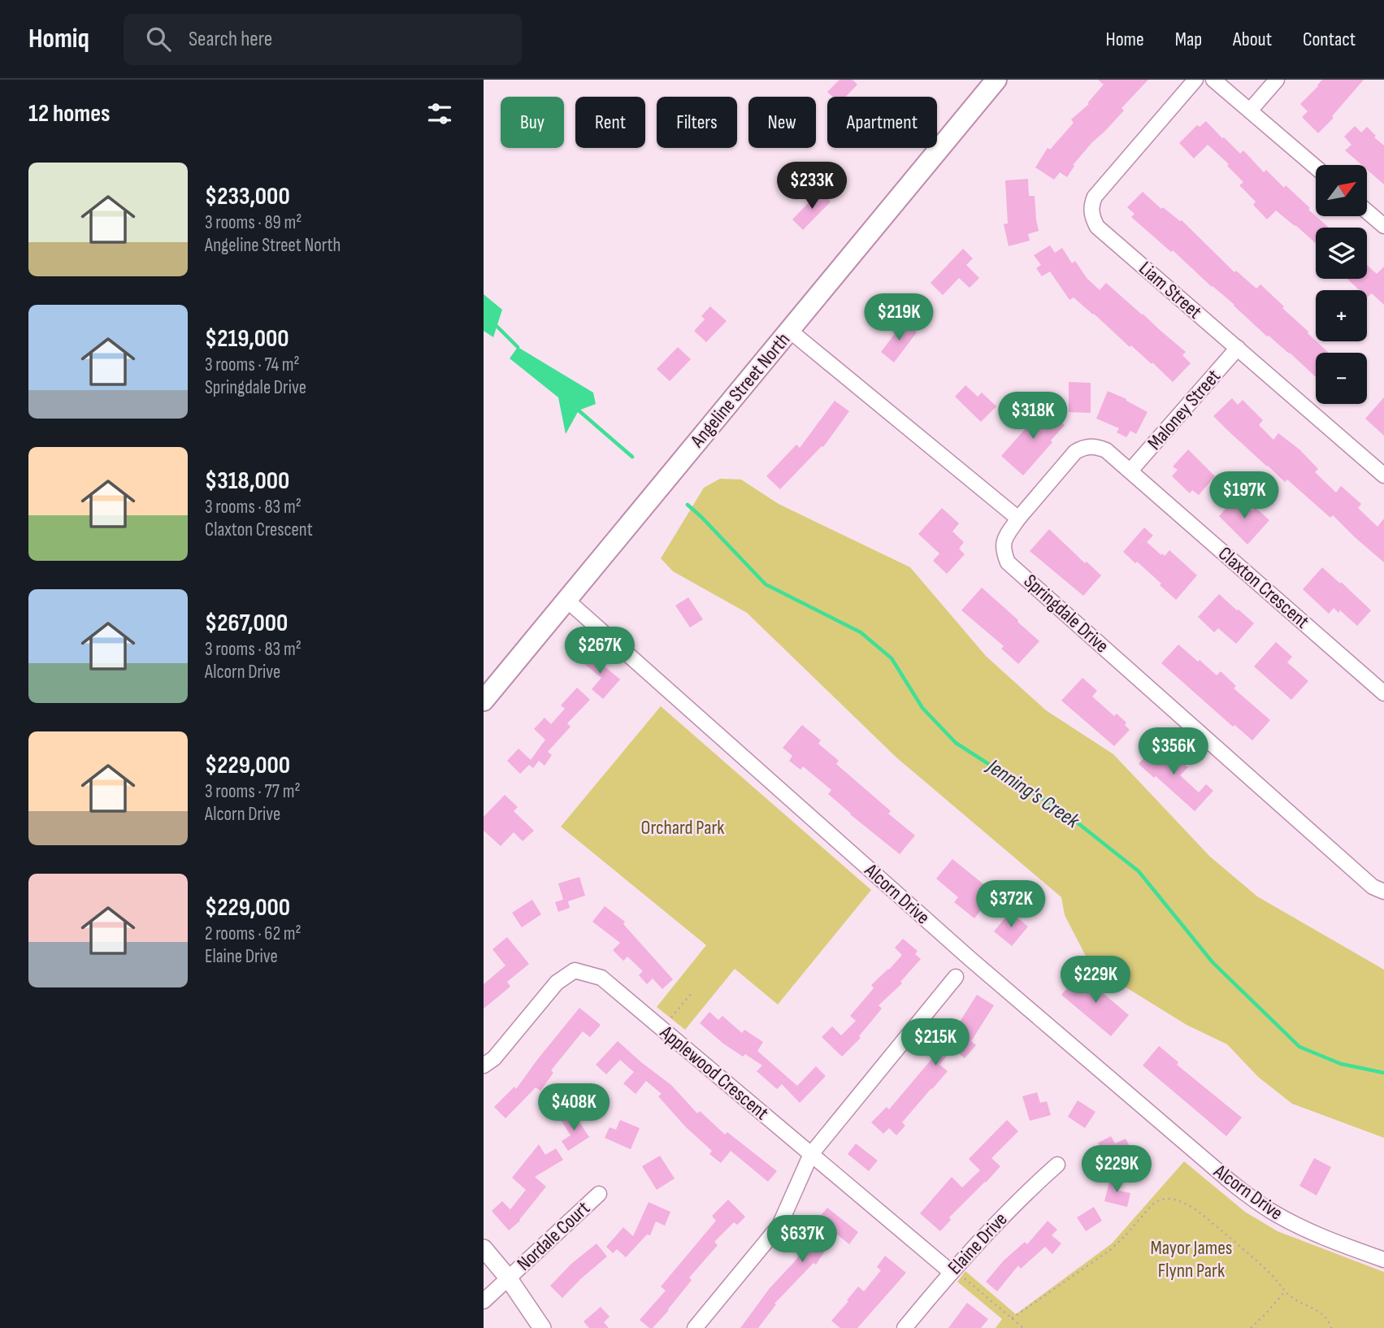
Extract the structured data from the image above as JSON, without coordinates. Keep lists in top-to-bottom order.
{
  "streets": {
    "main road": ["Angeline Street North"],
    "street": [
      "Liam Street",
      "Maloney Street",
      "Claxton Crescent",
      "Springdale Drive",
      "Alcorn Drive",
      "Applewood Crescent",
      "Nordale Court",
      "Elaine Drive"
    ]
  },
  "crossings": [
    ["Liam Street", "Maloney Street"],
    ["Angeline Street North", "Alcorn Drive"],
    ["Maloney Street", "Claxton Crescent"],
    ["Claxton Crescent", "Springdale Drive"],
    ["Applewood Crescent", "Elaine Drive"]
  ],
  "water": ["Jenning's Creek"],
  "parks": ["Orchard Park", "Mayor James Flynn Park"],
  "north": "top right",
  "page": {
    "header": "Homiq",
    "search": "Search here",
    "nav": [
      "Home",
      "Map",
      "About",
      "Contact"
    ],
    "heading": "12 homes",
    "chip": [
      "Buy",
      "Rent",
      "Filters",
      "New",
      "Apartment"
    ],
    "list": [
      {
        "name": "$233,000",
        "note": "3 rooms · 89 m² · Angeline Street North"
      },
      {
        "name": "$219,000",
        "note": "3 rooms · 74 m² · Springdale Drive"
      },
      {
        "name": "$318,000",
        "note": "3 rooms · 83 m² · Claxton Crescent"
      },
      {
        "name": "$267,000",
        "note": "3 rooms · 83 m² · Alcorn Drive"
      },
      {
        "name": "$229,000",
        "note": "3 rooms · 77 m² · Alcorn Drive"
      },
      {
        "name": "$229,000",
        "note": "2 rooms · 62 m² · Elaine Drive"
      }
    ],
    "price": [
      "$233K",
      "$219K",
      "$318K",
      "$197K",
      "$267K",
      "$356K",
      "$372K",
      "$229K",
      "$215K",
      "$408K",
      "$229K",
      "$637K"
    ],
    "map_buttons": ["+", "−"]
  }
}
